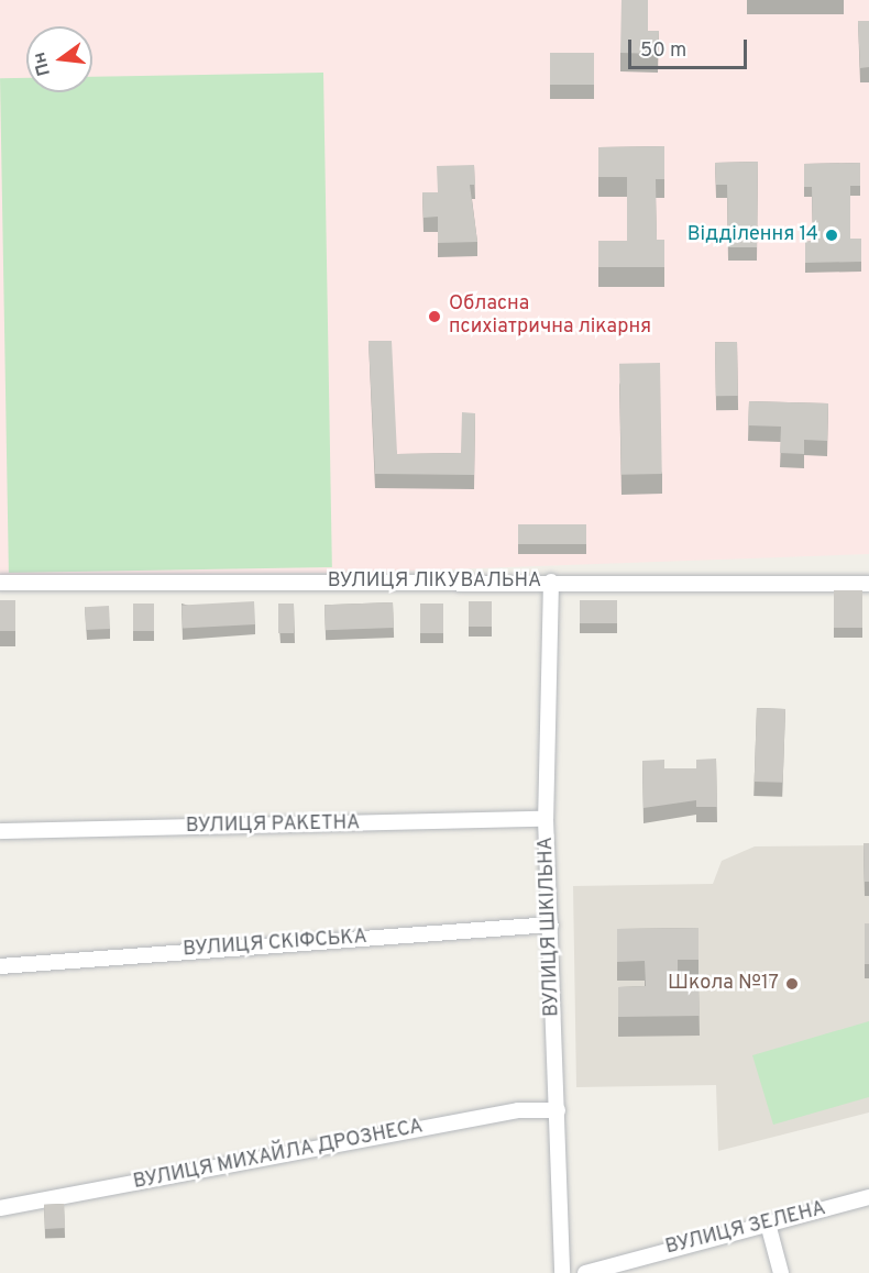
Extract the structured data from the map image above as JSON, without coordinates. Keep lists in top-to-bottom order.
{
  "streets": {
    "street": [
      "ВУЛИЦЯ ЛІКУВАЛЬНА",
      "ВУЛИЦЯ РАКЕТНА",
      "ВУЛИЦЯ ШКІЛЬНА",
      "ВУЛИЦЯ СКІФСЬКА",
      "ВУЛИЦЯ МИХАЙЛА ДРОЗНЕСА",
      "ВУЛИЦЯ ЗЕЛЕНА"
    ]
  },
  "crossings": [
    ["ВУЛИЦЯ ЛІКУВАЛЬНА", "ВУЛИЦЯ ШКІЛЬНА"],
    ["ВУЛИЦЯ РАКЕТНА", "ВУЛИЦЯ ШКІЛЬНА"],
    ["ВУЛИЦЯ ШКІЛЬНА", "ВУЛИЦЯ СКІФСЬКА"],
    ["ВУЛИЦЯ ШКІЛЬНА", "ВУЛИЦЯ МИХАЙЛА ДРОЗНЕСА"]
  ],
  "places": ["Відділення 14", "Обласна психіатрична лікарня", "Школа №17"],
  "scale_bar": "50 m",
  "north": "left"
}
